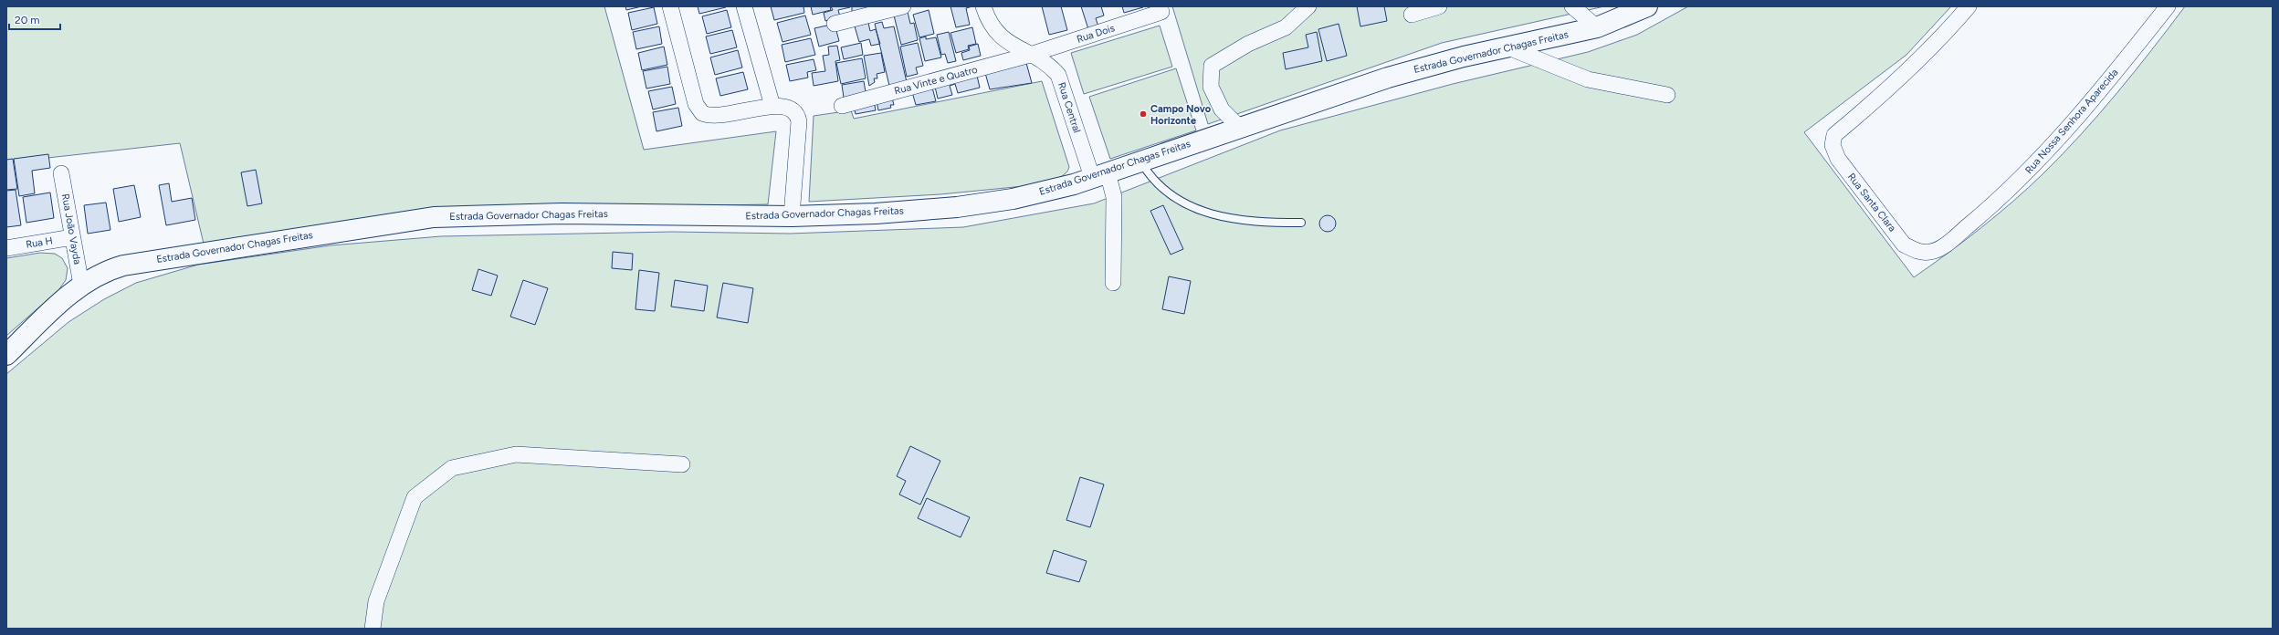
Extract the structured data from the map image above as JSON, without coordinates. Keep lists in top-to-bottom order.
{
  "streets": {
    "main road": ["Estrada Governador Chagas Freitas"],
    "street": [
      "Rua Dois",
      "Rua Vinte e Quatro",
      "Rua Central",
      "Rua Nossa Senhora Aparecida",
      "Rua Santa Clara",
      "Rua João Vayda",
      "Rua H"
    ]
  },
  "crossings": [
    ["Rua Dois", "Rua Vinte e Quatro"],
    ["Rua Dois", "Rua Central"],
    ["Estrada Governador Chagas Freitas", "Rua Central"],
    ["Estrada Governador Chagas Freitas", "Rua João Vayda"],
    ["Rua Vinte e Quatro", "Rua Central"],
    ["Rua Nossa Senhora Aparecida", "Rua Santa Clara"],
    ["Rua João Vayda", "Rua H"]
  ],
  "places": ["Campo Novo Horizonte"],
  "scale_bar": "20 m"
}
